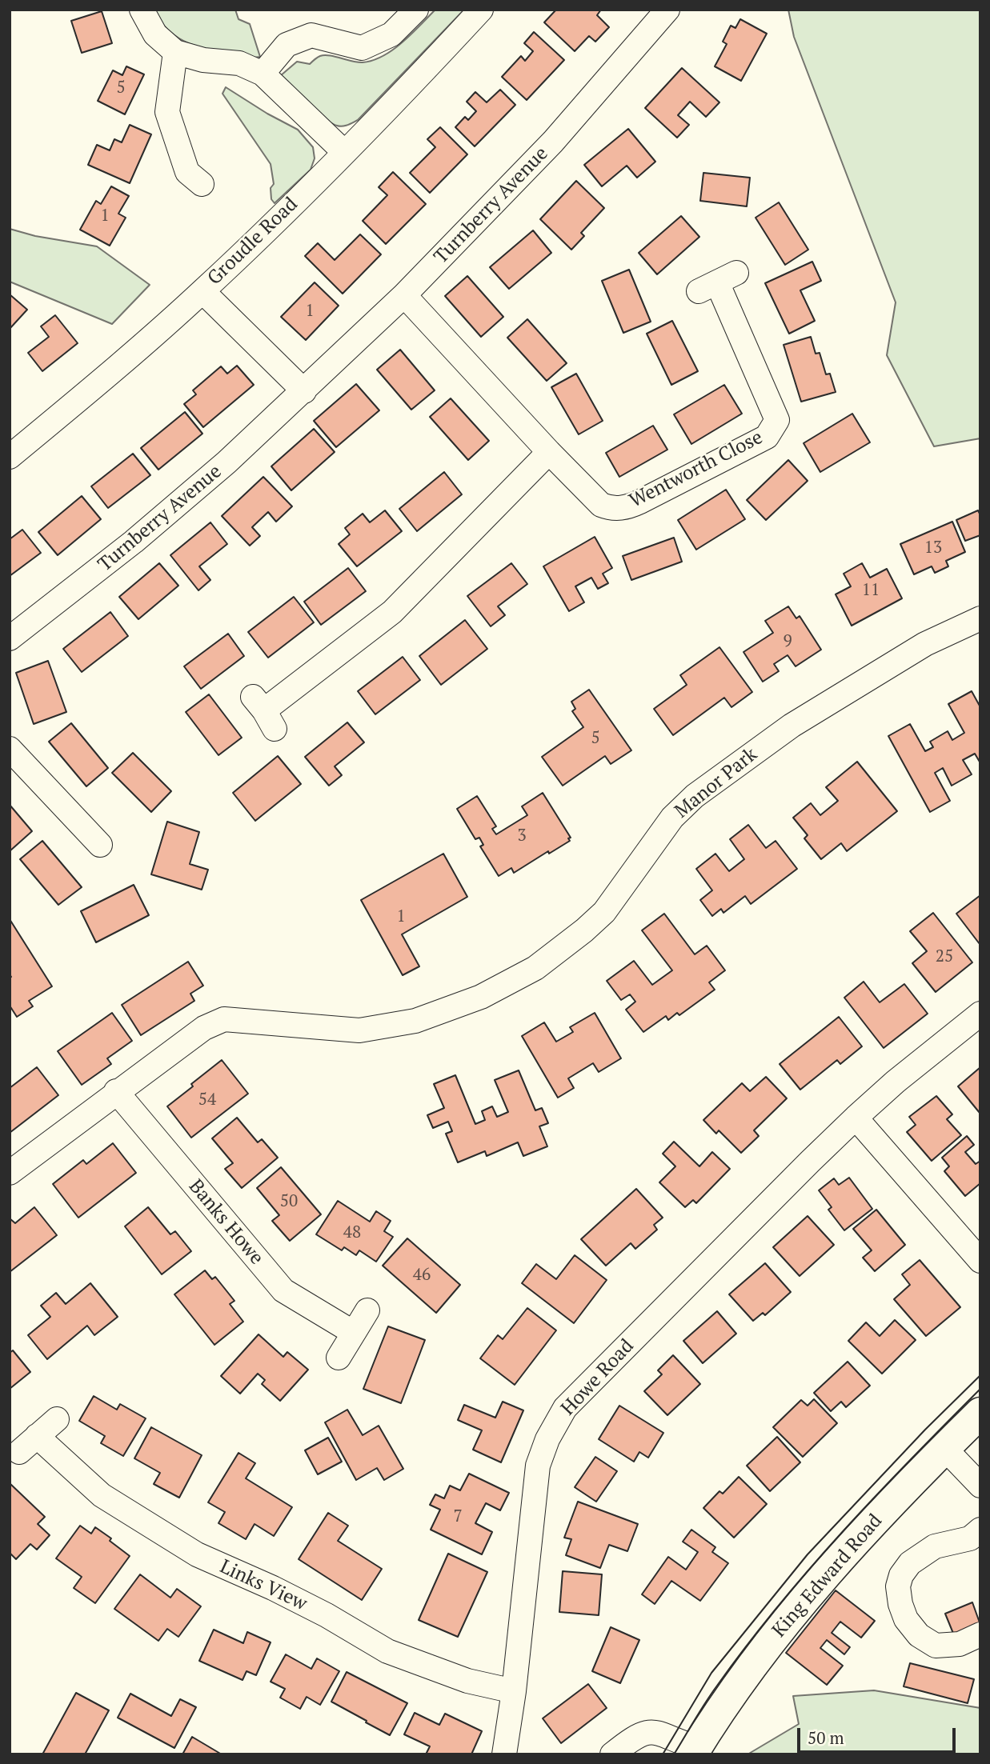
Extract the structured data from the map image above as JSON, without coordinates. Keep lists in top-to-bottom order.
{
  "streets": {
    "main road": ["King Edward Road"],
    "street": [
      "Turnberry Avenue",
      "Groudle Road",
      "Wentworth Close",
      "Manor Park",
      "Banks Howe",
      "Howe Road",
      "Links View"
    ]
  },
  "crossings": [
    ["Turnberry Avenue", "Wentworth Close"],
    ["Manor Park", "Banks Howe"],
    ["Howe Road", "Links View"]
  ],
  "house_numbers": [
    "5",
    "1",
    "1",
    "13",
    "11",
    "9",
    "5",
    "3",
    "1",
    "25",
    "54",
    "50",
    "48",
    "46",
    "7"
  ],
  "scale_bar": "50 m"
}
